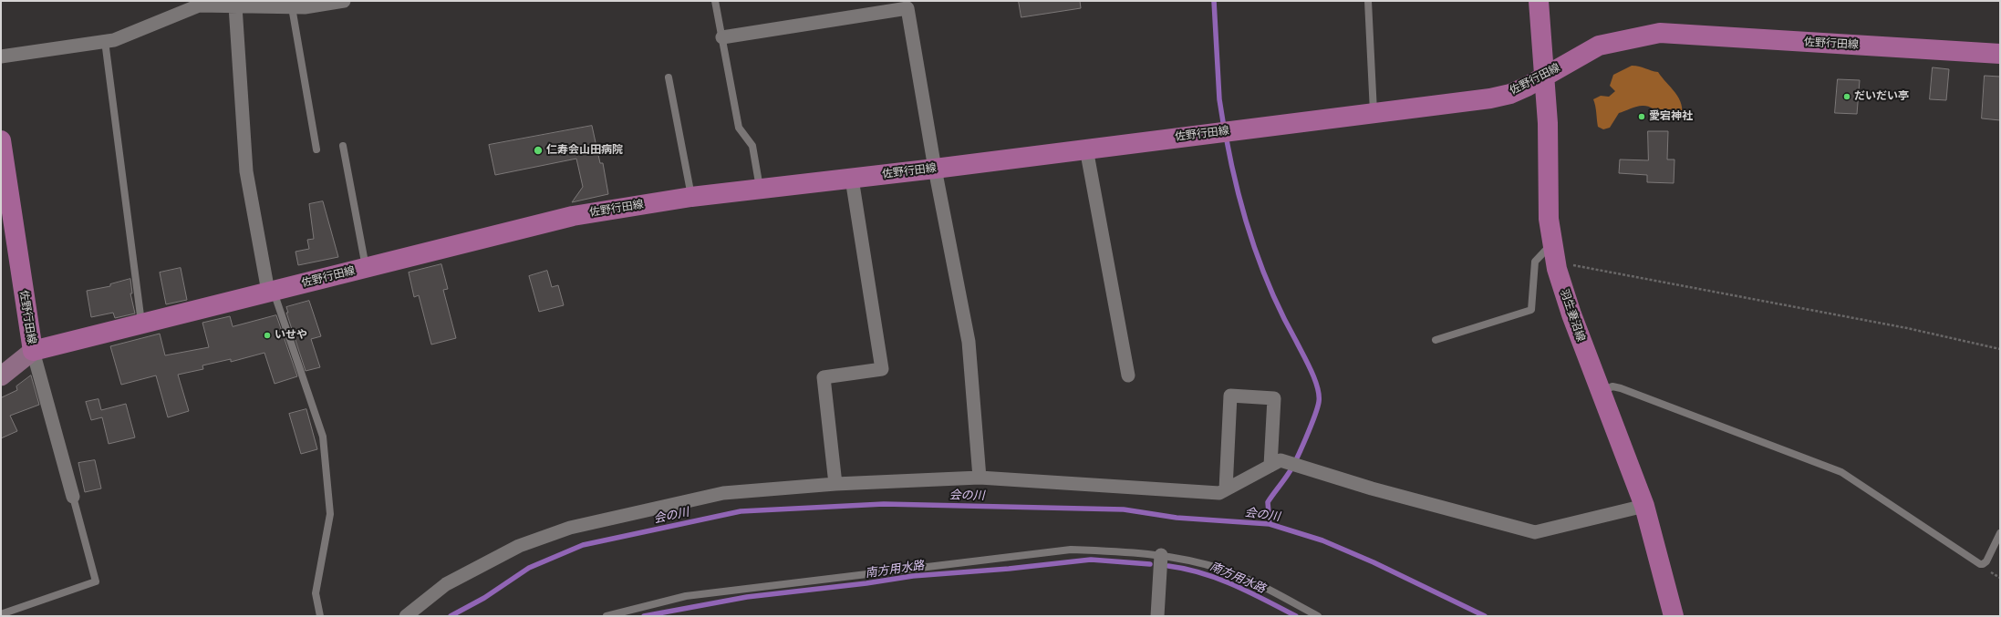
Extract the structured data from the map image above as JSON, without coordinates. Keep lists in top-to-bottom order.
{
  "streets": {
    "main road": ["佐野行田線", "羽生妻沼線"]
  },
  "crossings": [
    ["佐野行田線", "羽生妻沼線"]
  ],
  "water": ["会の川", "南方用水路"],
  "places": [
    "だいだい亭",
    "愛宕神社",
    "仁寿会山田病院",
    "いせや"
  ]
}
